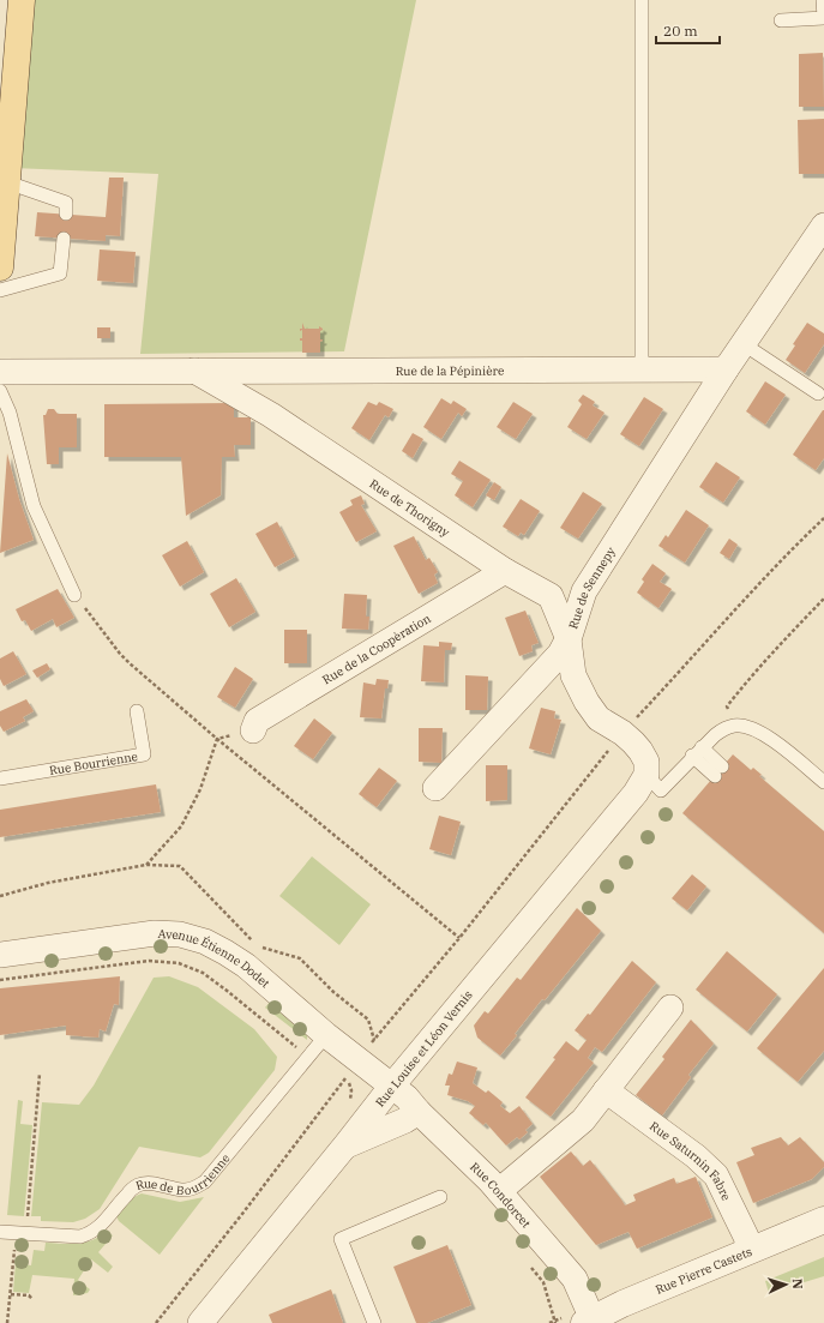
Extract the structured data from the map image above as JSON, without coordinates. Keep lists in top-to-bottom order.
{
  "streets": {
    "street": [
      "Rue de la Pépinière",
      "Rue de Thorigny",
      "Rue de Sennepy",
      "Rue de la Coopèration",
      "Avenue Étienne Dodet",
      "Rue Louise et Léon Vernis",
      "Rue Saturnin Fabre",
      "Rue Condorcet",
      "Rue Pierre Castets"
    ],
    "lane": ["Rue Bourrienne", "Rue de Bourrienne"]
  },
  "crossings": [
    ["Rue de la Pépinière", "Rue de Thorigny"],
    ["Rue de la Pépinière", "Rue de Sennepy"],
    ["Rue de Thorigny", "Rue de la Coopèration"],
    ["Avenue Étienne Dodet", "Rue Louise et Léon Vernis"],
    ["Avenue Étienne Dodet", "Rue de Bourrienne"],
    ["Avenue Étienne Dodet", "Rue Condorcet"],
    ["Rue Louise et Léon Vernis", "Rue Condorcet"],
    ["Rue Saturnin Fabre", "Rue Pierre Castets"],
    ["Rue Condorcet", "Rue Pierre Castets"]
  ],
  "scale_bar": "20 m",
  "north": "right"
}
